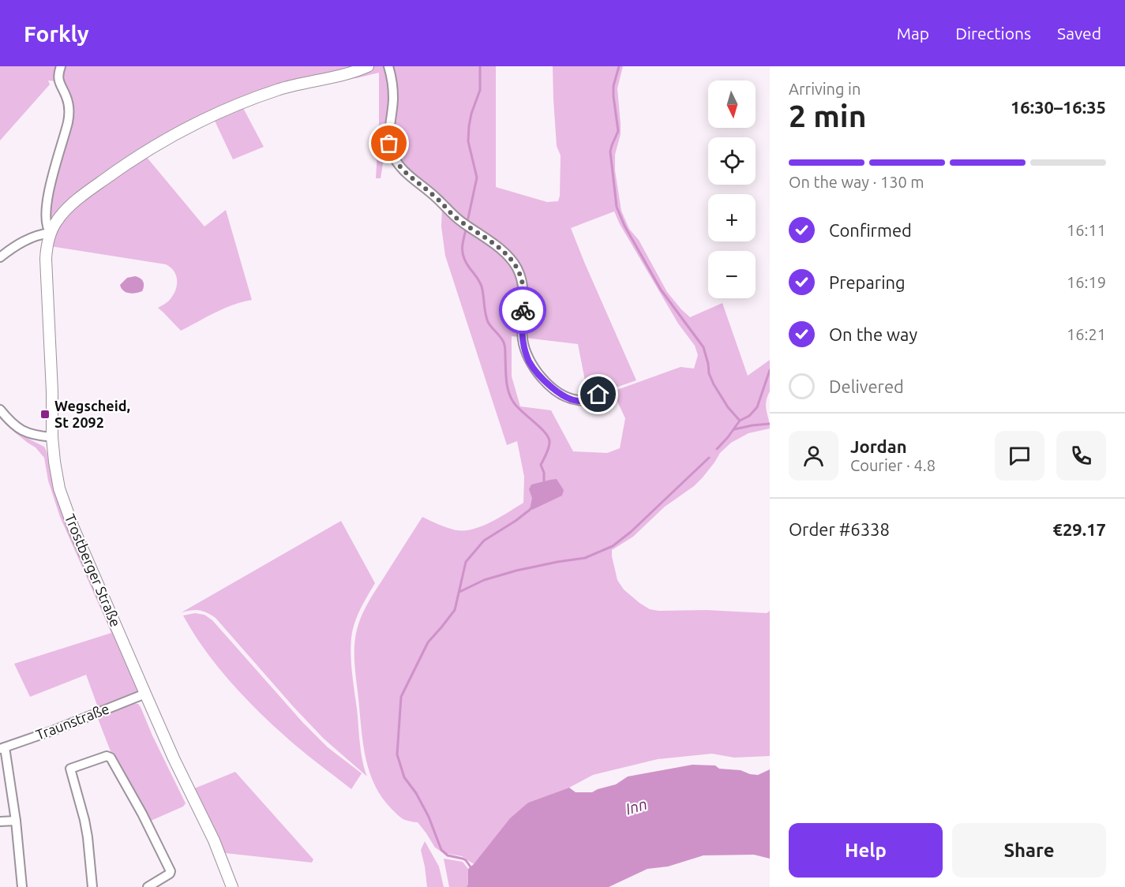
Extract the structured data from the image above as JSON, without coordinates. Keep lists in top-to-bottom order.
{
  "streets": {
    "main road": ["Trostberger Straße"],
    "street": ["Traunstraße"]
  },
  "crossings": [
    ["Trostberger Straße", "Traunstraße"]
  ],
  "water": ["Inn"],
  "places": {
    "transit": ["Wegscheid, St 2092"]
  },
  "north": "bottom",
  "page": {
    "header": "Forkly",
    "nav": ["Map", "Directions", "Saved"],
    "heading": ["2 min", "Arriving in", "16:30–16:35"],
    "panel": [
      "Jordan",
      "Courier · 4.8",
      "Order #6338",
      "€29.17"
    ],
    "map_buttons": ["+", "−"],
    "bar": "On the way · 130 m",
    "list": [
      ["Confirmed", "16:11"],
      ["Preparing", "16:19"],
      ["On the way", "16:21"],
      "Delivered"
    ],
    "buttons": ["Help", "Share"]
  }
}
